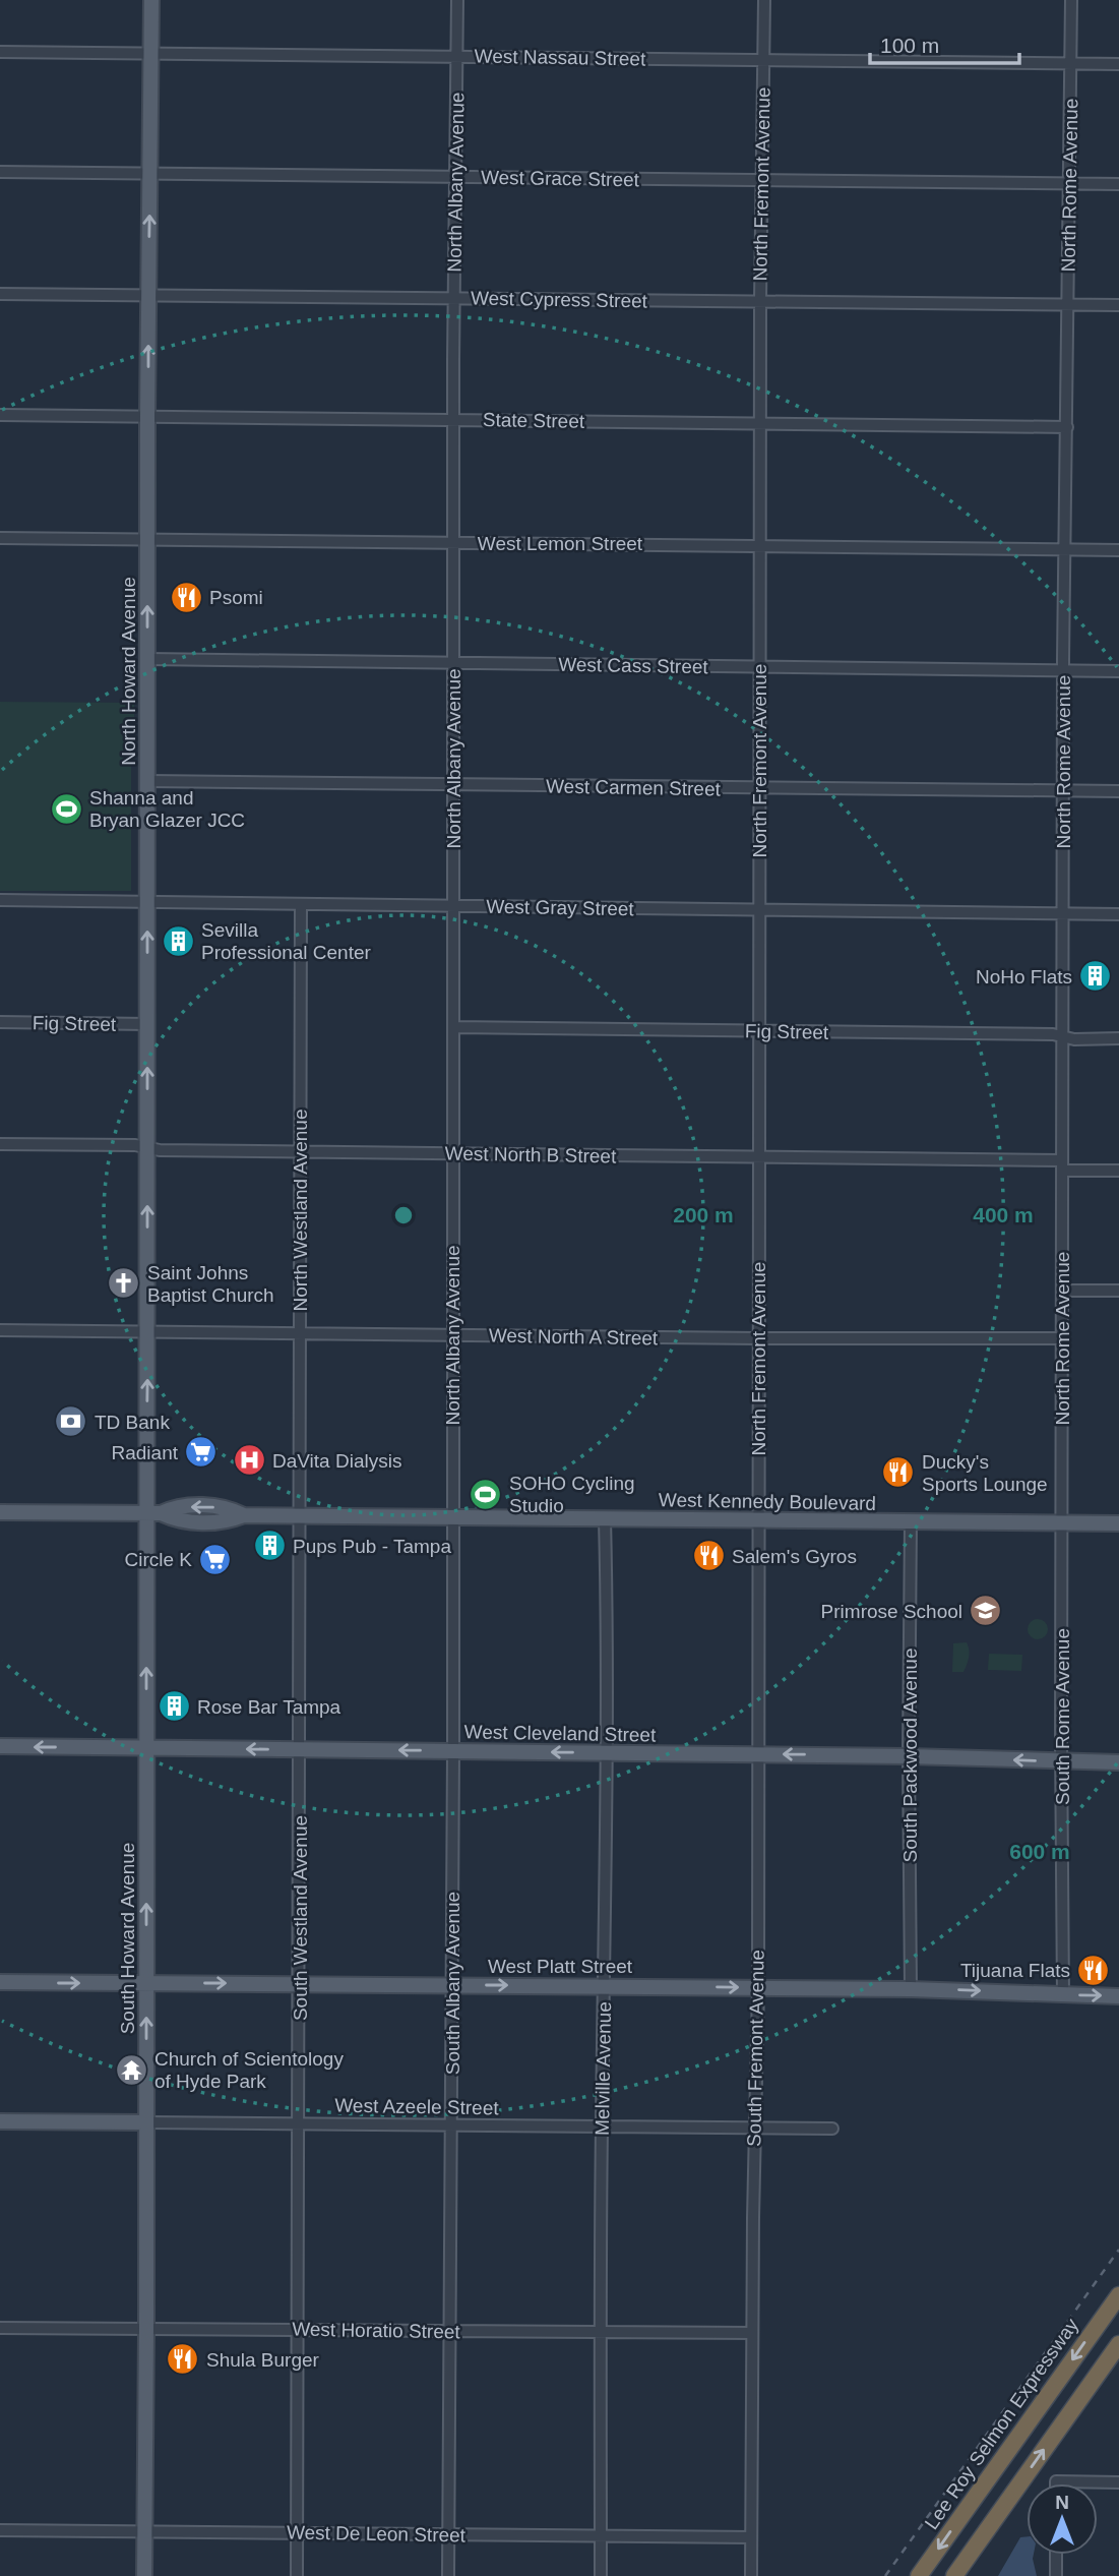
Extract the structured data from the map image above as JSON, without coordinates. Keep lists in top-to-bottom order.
{
  "streets": {
    "highway": ["Lee Roy Selmon Expressway"],
    "main road": [
      "North Howard Avenue",
      "West Kennedy Boulevard",
      "West Cleveland Street",
      "South Howard Avenue",
      "West Platt Street",
      "West Azeele Street"
    ],
    "street": [
      "West Nassau Street",
      "West Grace Street",
      "North Albany Avenue",
      "North Fremont Avenue",
      "North Rome Avenue",
      "West Cypress Street",
      "State Street",
      "West Lemon Street",
      "West Cass Street",
      "West Carmen Street",
      "West Gray Street",
      "Fig Street",
      "West North B Street",
      "North Westland Avenue",
      "West North A Street",
      "South Rome Avenue",
      "South Packwood Avenue",
      "South Westland Avenue",
      "South Albany Avenue",
      "South Fremont Avenue",
      "Melville Avenue",
      "West Horatio Street",
      "West De Leon Street"
    ]
  },
  "crossings": [
    ["West Nassau Street", "North Albany Avenue"],
    ["West Nassau Street", "North Fremont Avenue"],
    ["West Nassau Street", "North Rome Avenue"],
    ["West Nassau Street", "North Howard Avenue"],
    ["West Grace Street", "North Albany Avenue"],
    ["West Grace Street", "North Fremont Avenue"],
    ["West Grace Street", "North Rome Avenue"],
    ["West Grace Street", "North Howard Avenue"],
    ["North Albany Avenue", "West Cypress Street"],
    ["North Albany Avenue", "State Street"],
    ["North Albany Avenue", "West Lemon Street"],
    ["North Albany Avenue", "West Cass Street"],
    ["North Albany Avenue", "West Carmen Street"],
    ["North Albany Avenue", "West Gray Street"],
    ["North Albany Avenue", "Fig Street"],
    ["North Albany Avenue", "West North B Street"],
    ["North Albany Avenue", "West North A Street"],
    ["North Albany Avenue", "West Kennedy Boulevard"],
    ["North Albany Avenue", "South Albany Avenue"],
    ["North Fremont Avenue", "West Cypress Street"],
    ["North Fremont Avenue", "State Street"],
    ["North Fremont Avenue", "West Lemon Street"],
    ["North Fremont Avenue", "West Cass Street"],
    ["North Fremont Avenue", "West Carmen Street"],
    ["North Fremont Avenue", "West Gray Street"],
    ["North Fremont Avenue", "Fig Street"],
    ["North Fremont Avenue", "West North B Street"],
    ["North Fremont Avenue", "West North A Street"],
    ["North Fremont Avenue", "West Kennedy Boulevard"],
    ["North Fremont Avenue", "South Fremont Avenue"],
    ["North Rome Avenue", "West Cypress Street"],
    ["North Rome Avenue", "State Street"],
    ["North Rome Avenue", "West Lemon Street"],
    ["North Rome Avenue", "West Cass Street"],
    ["North Rome Avenue", "West Carmen Street"],
    ["North Rome Avenue", "West Gray Street"],
    ["North Rome Avenue", "Fig Street"],
    ["North Rome Avenue", "West North B Street"],
    ["North Rome Avenue", "West North A Street"],
    ["North Rome Avenue", "West Kennedy Boulevard"],
    ["North Rome Avenue", "South Rome Avenue"],
    ["West Cypress Street", "North Howard Avenue"],
    ["State Street", "North Howard Avenue"],
    ["West Lemon Street", "North Howard Avenue"],
    ["West Cass Street", "North Howard Avenue"],
    ["North Howard Avenue", "West Carmen Street"],
    ["North Howard Avenue", "West Gray Street"],
    ["North Howard Avenue", "Fig Street"],
    ["North Howard Avenue", "West North B Street"],
    ["North Howard Avenue", "West North A Street"],
    ["North Howard Avenue", "West Kennedy Boulevard"],
    ["North Howard Avenue", "South Howard Avenue"],
    ["West Gray Street", "North Westland Avenue"],
    ["West North B Street", "North Westland Avenue"],
    ["North Westland Avenue", "West North A Street"],
    ["North Westland Avenue", "West Kennedy Boulevard"],
    ["North Westland Avenue", "South Westland Avenue"],
    ["West Kennedy Boulevard", "South Rome Avenue"],
    ["West Kennedy Boulevard", "South Packwood Avenue"],
    ["West Kennedy Boulevard", "South Westland Avenue"],
    ["West Kennedy Boulevard", "South Howard Avenue"],
    ["West Kennedy Boulevard", "South Albany Avenue"],
    ["West Kennedy Boulevard", "South Fremont Avenue"],
    ["West Kennedy Boulevard", "Melville Avenue"],
    ["South Rome Avenue", "West Cleveland Street"],
    ["South Rome Avenue", "West Platt Street"],
    ["West Cleveland Street", "South Packwood Avenue"],
    ["West Cleveland Street", "South Westland Avenue"],
    ["West Cleveland Street", "South Howard Avenue"],
    ["West Cleveland Street", "South Albany Avenue"],
    ["West Cleveland Street", "South Fremont Avenue"],
    ["West Cleveland Street", "Melville Avenue"],
    ["South Packwood Avenue", "West Platt Street"],
    ["South Westland Avenue", "West Platt Street"],
    ["South Westland Avenue", "West Azeele Street"],
    ["South Westland Avenue", "West Horatio Street"],
    ["South Westland Avenue", "West De Leon Street"],
    ["South Howard Avenue", "West Platt Street"],
    ["South Howard Avenue", "West Azeele Street"],
    ["South Howard Avenue", "West Horatio Street"],
    ["South Howard Avenue", "West De Leon Street"],
    ["West Platt Street", "South Albany Avenue"],
    ["West Platt Street", "South Fremont Avenue"],
    ["West Platt Street", "Melville Avenue"],
    ["South Albany Avenue", "West Azeele Street"],
    ["South Albany Avenue", "West Horatio Street"],
    ["South Albany Avenue", "West De Leon Street"],
    ["South Fremont Avenue", "West Azeele Street"],
    ["South Fremont Avenue", "West Horatio Street"],
    ["South Fremont Avenue", "West De Leon Street"],
    ["Melville Avenue", "West Azeele Street"],
    ["Melville Avenue", "West Horatio Street"],
    ["Melville Avenue", "West De Leon Street"]
  ],
  "one_way": [
    "North Howard Avenue",
    "West Cleveland Street",
    "South Howard Avenue",
    "West Platt Street"
  ],
  "places": {
    "restaurant": [
      "Psomi",
      "Ducky's Sports Lounge",
      "Salem's Gyros",
      "Tijuana Flats",
      "Shula Burger"
    ],
    "sports": ["Shanna and Bryan Glazer JCC", "SOHO Cycling Studio"],
    "building": [
      "Sevilla Professional Center",
      "NoHo Flats",
      "Pups Pub - Tampa",
      "Rose Bar Tampa"
    ],
    "church": ["Saint Johns Baptist Church"],
    "bank": ["TD Bank"],
    "supermarket": ["Radiant", "Circle K"],
    "hospital": ["DaVita Dialysis"],
    "school or university": ["Primrose School"],
    "temple": ["Church of Scientology of Hyde Park"]
  },
  "scale_bar": "100 m",
  "north": "top",
  "rings": ["200 m", "400 m", "600 m"]
}
